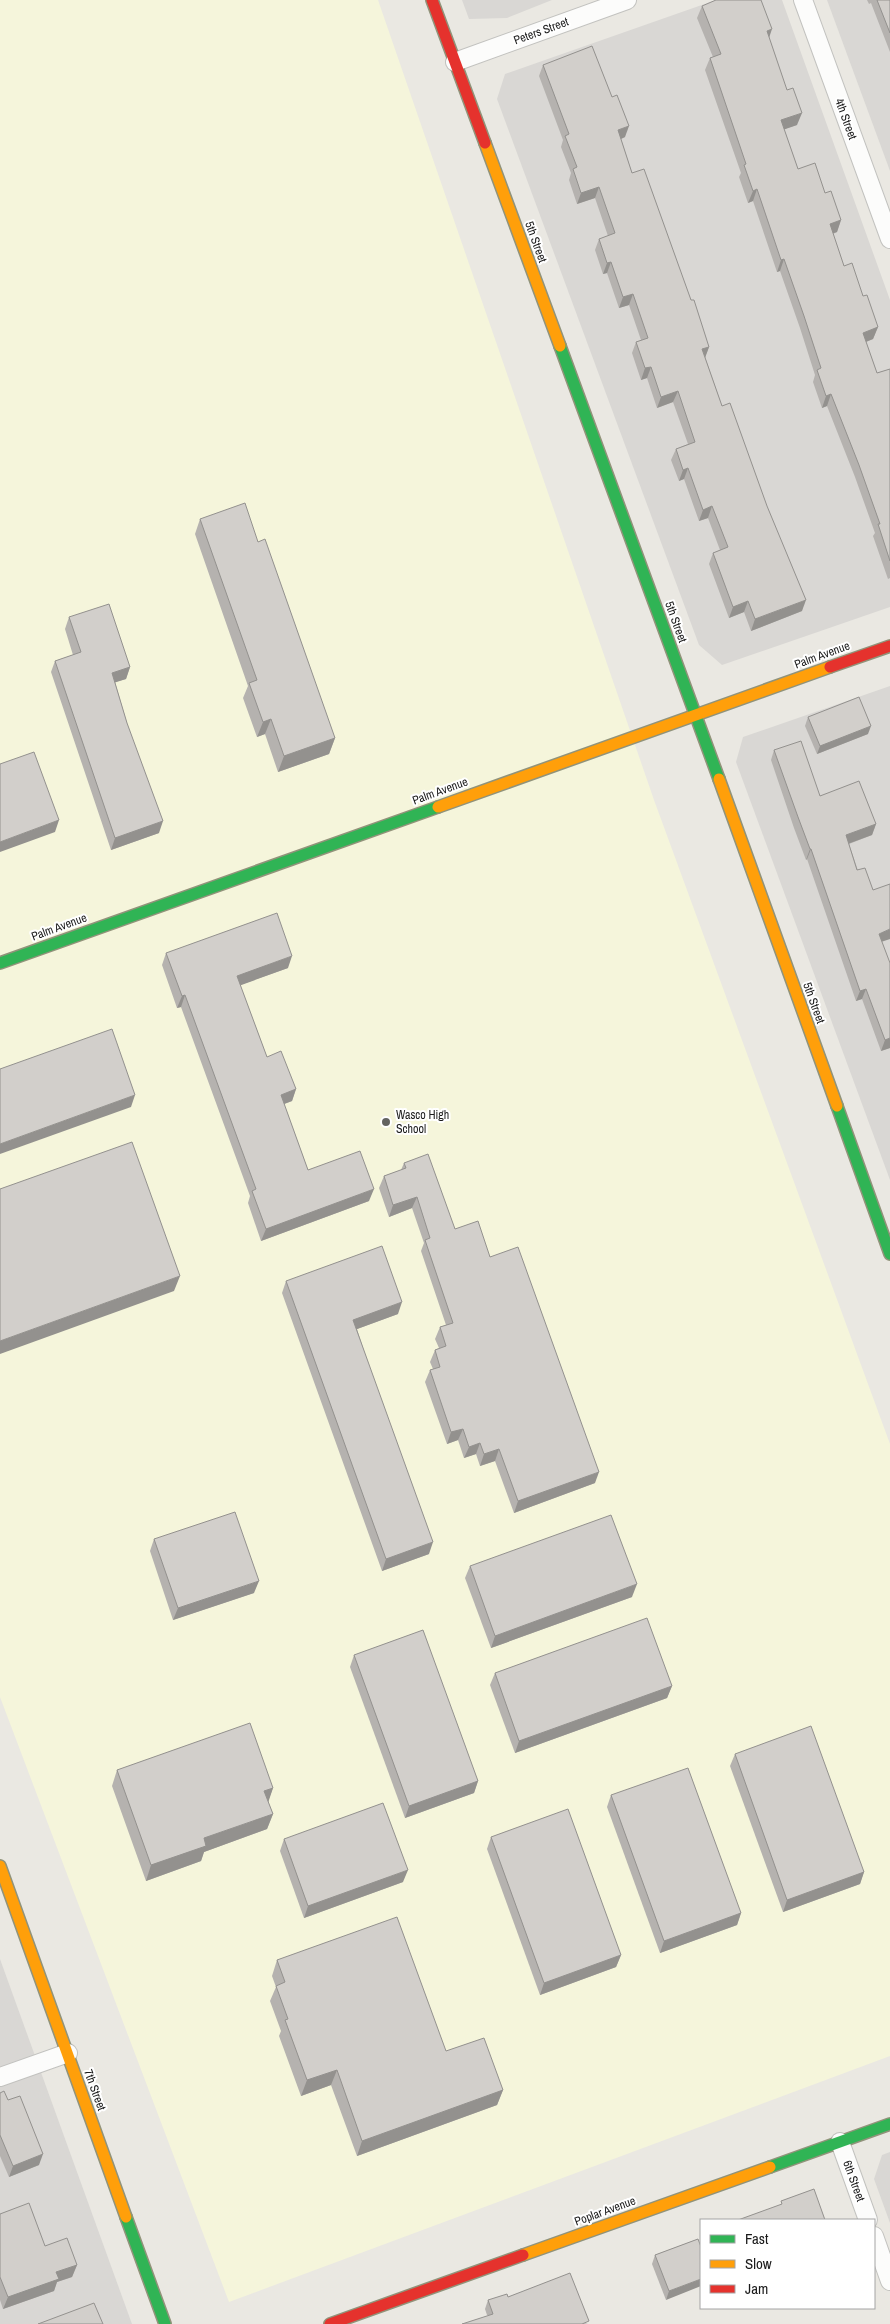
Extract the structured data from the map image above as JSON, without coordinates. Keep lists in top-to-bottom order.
{
  "streets": {
    "street": [
      "Peters Street",
      "4th Street",
      "5th Street",
      "Palm Avenue",
      "7th Street",
      "6th Street",
      "Poplar Avenue"
    ]
  },
  "crossings": [
    ["Peters Street", "5th Street"],
    ["5th Street", "Palm Avenue"],
    ["6th Street", "Poplar Avenue"]
  ],
  "places": ["Wasco High School"],
  "legend": ["Fast", "Slow", "Jam"]
}
